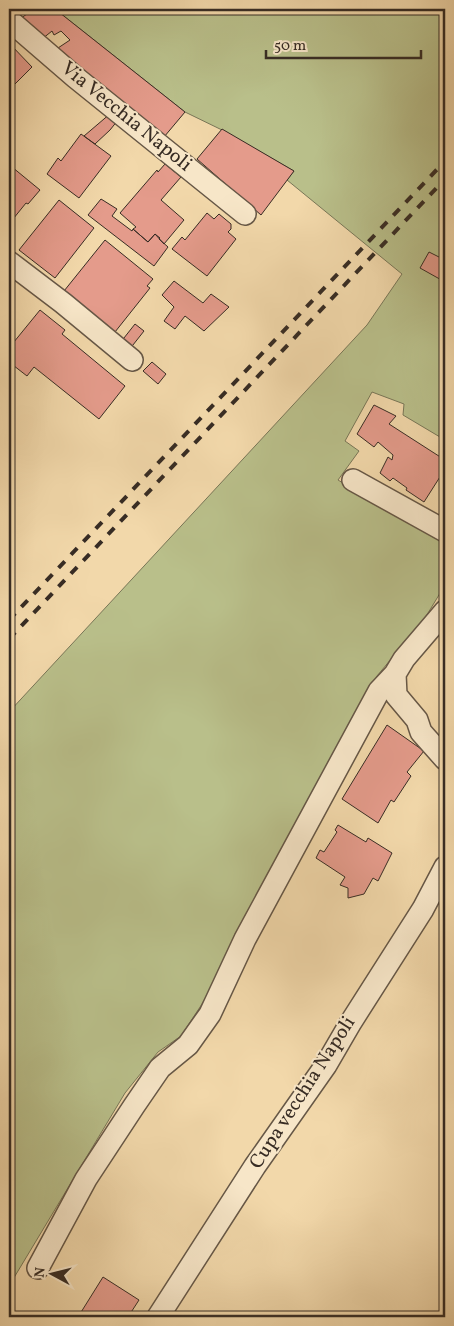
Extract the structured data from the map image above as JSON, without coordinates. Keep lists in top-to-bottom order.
{
  "streets": {
    "street": ["Via Vecchia Napoli", "Cupa vecchia Napoli"]
  },
  "scale_bar": "50 m",
  "north": "left"
}
